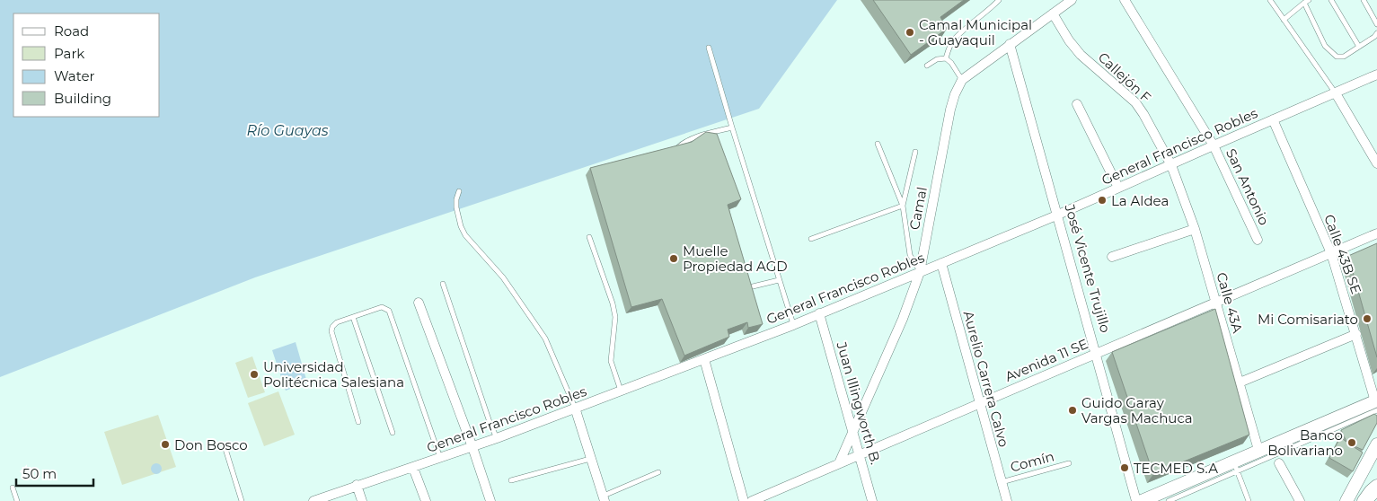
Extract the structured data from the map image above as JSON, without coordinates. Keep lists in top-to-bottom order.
{
  "streets": {
    "street": [
      "Callejón F",
      "General Francisco Robles",
      "San Antonio",
      "Camal",
      "Calle 43B SE",
      "José Vicente Trujillo",
      "Calle 43A",
      "Avenida 11 SE",
      "Aurelio Carrera Calvo",
      "Juan Illingworth B."
    ],
    "lane": ["Comín"]
  },
  "crossings": [
    ["Callejón F", "General Francisco Robles"],
    ["Callejón F", "Camal"],
    ["Callejón F", "Calle 43A"],
    ["General Francisco Robles", "San Antonio"],
    ["General Francisco Robles", "Camal"],
    ["General Francisco Robles", "Calle 43B SE"],
    ["General Francisco Robles", "José Vicente Trujillo"],
    ["General Francisco Robles", "Calle 43A"],
    ["General Francisco Robles", "Aurelio Carrera Calvo"],
    ["General Francisco Robles", "Juan Illingworth B."],
    ["Camal", "José Vicente Trujillo"],
    ["Camal", "Avenida 11 SE"],
    ["Camal", "Juan Illingworth B."],
    ["Calle 43B SE", "Avenida 11 SE"],
    ["José Vicente Trujillo", "Avenida 11 SE"],
    ["Calle 43A", "Avenida 11 SE"],
    ["Avenida 11 SE", "Aurelio Carrera Calvo"],
    ["Avenida 11 SE", "Juan Illingworth B."],
    ["Aurelio Carrera Calvo", "Comín"]
  ],
  "water": ["Río Guayas"],
  "places": [
    "Camal Municipal - Guayaquil",
    "La Aldea",
    "Muelle Propiedad AGD",
    "Mi Comisariato",
    "Universidad Politécnica Salesiana",
    "Guido Garay Vargas Machuca",
    "Banco Bolivariano",
    "Don Bosco",
    "TECMED S.A"
  ],
  "legend": [
    "Road",
    "Park",
    "Water",
    "Building"
  ],
  "scale_bar": "50 m"
}
